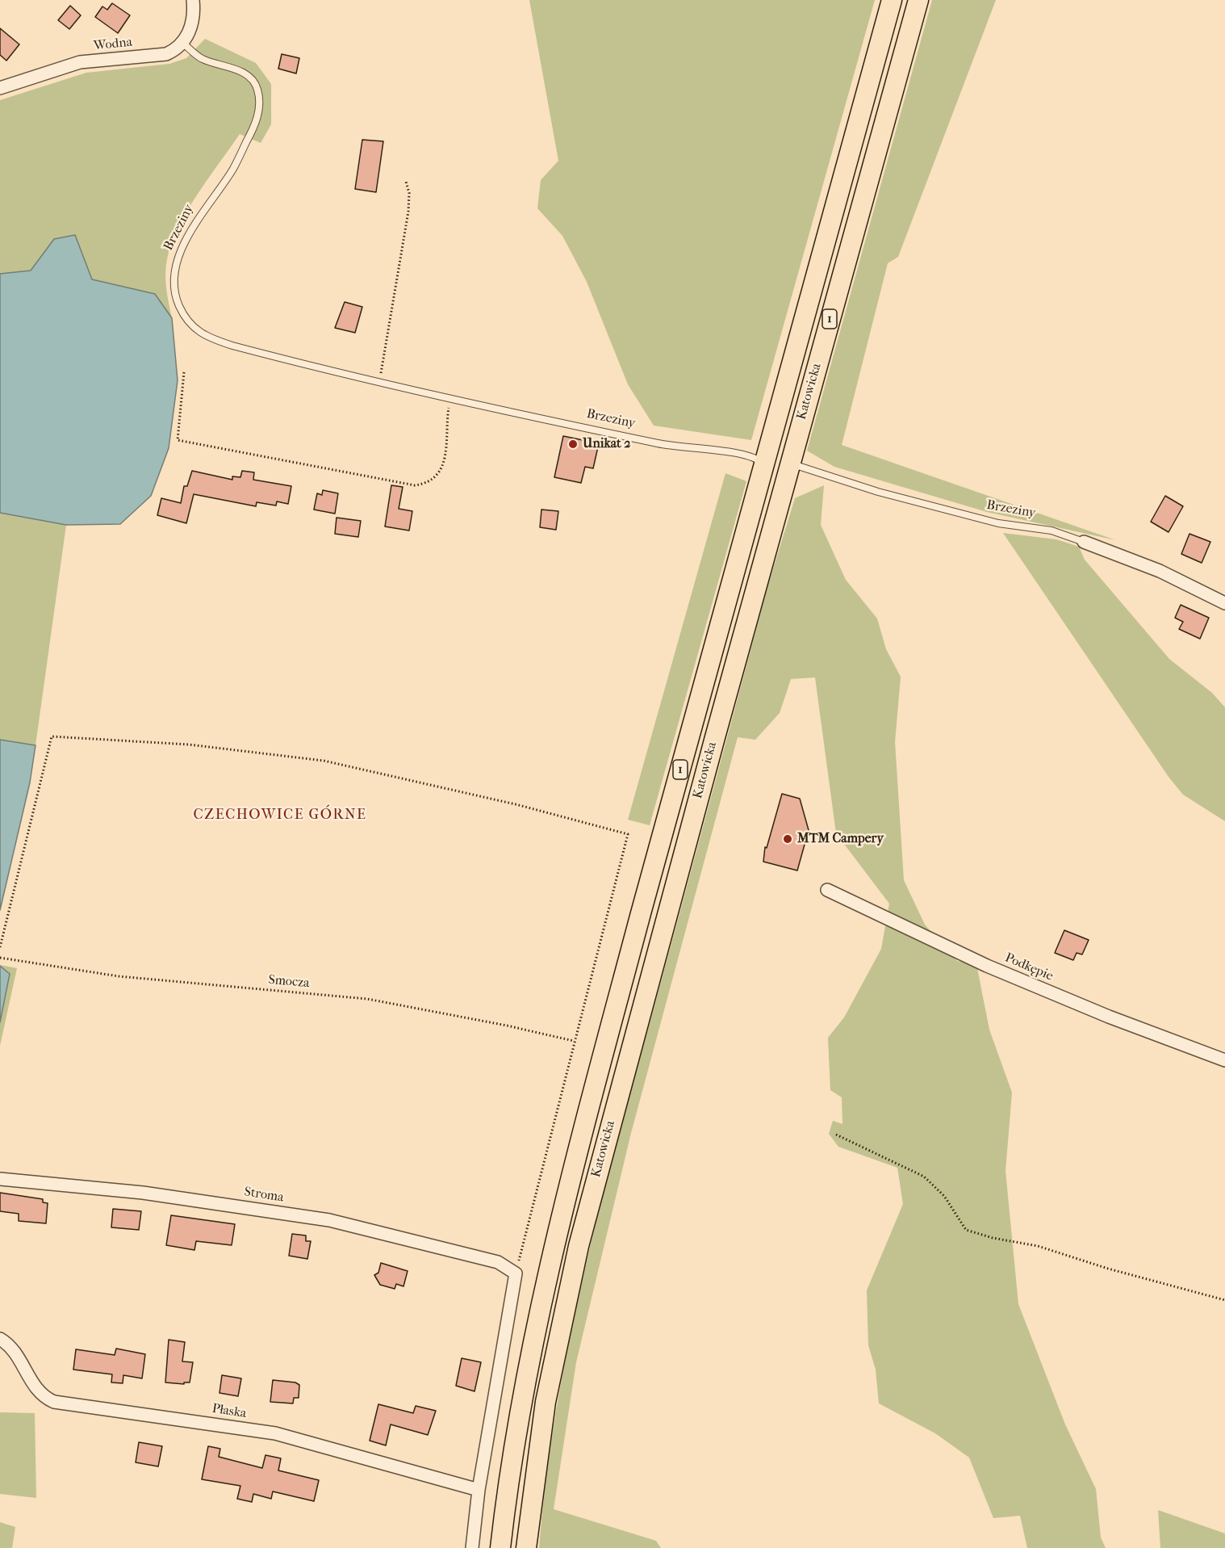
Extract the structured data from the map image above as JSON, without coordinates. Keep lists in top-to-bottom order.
{
  "streets": {
    "main road": ["1", "Katowicka"],
    "street": [
      "Wodna",
      "Brzeziny",
      "Podkępie",
      "Stroma",
      "Płaska"
    ],
    "path": ["Smocza"]
  },
  "crossings": [
    ["Wodna", "Brzeziny"],
    ["Brzeziny", "Katowicka"]
  ],
  "districts": ["CZECHOWICE GÓRNE"],
  "places": ["Unikat 2", "MTM Campery"]
}
